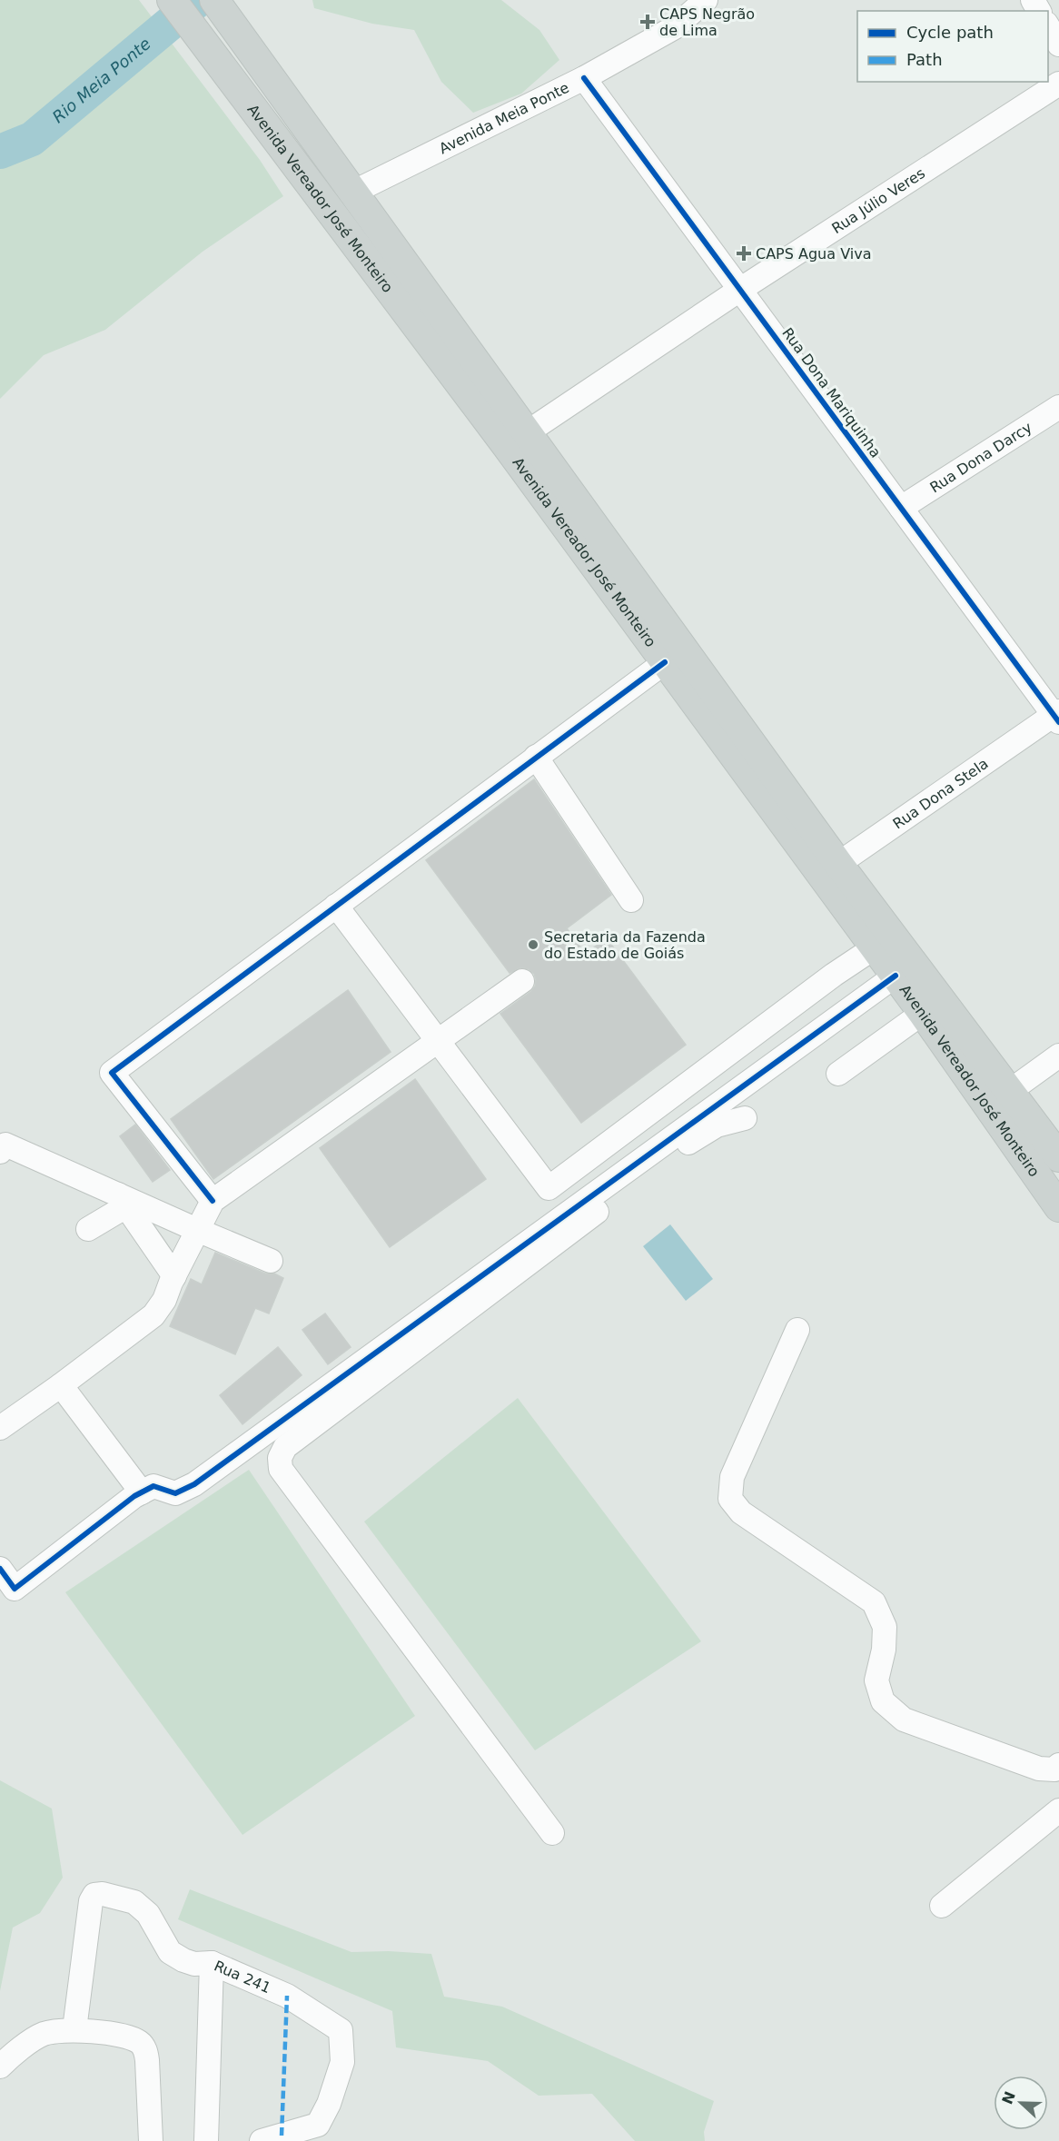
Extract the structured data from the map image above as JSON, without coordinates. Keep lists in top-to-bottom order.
{
  "streets": {
    "main road": ["Avenida Vereador José Monteiro"],
    "street": [
      "Avenida Meia Ponte",
      "Rua Júlio Veres",
      "Rua Dona Mariquinha",
      "Rua Dona Darcy",
      "Rua Dona Stela",
      "Rua 241"
    ]
  },
  "crossings": [
    ["Avenida Meia Ponte", "Avenida Vereador José Monteiro"],
    ["Avenida Meia Ponte", "Rua Dona Mariquinha"],
    ["Avenida Vereador José Monteiro", "Rua Júlio Veres"],
    ["Avenida Vereador José Monteiro", "Rua Dona Stela"],
    ["Rua Júlio Veres", "Rua Dona Mariquinha"],
    ["Rua Dona Mariquinha", "Rua Dona Darcy"],
    ["Rua Dona Mariquinha", "Rua Dona Stela"]
  ],
  "water": ["Rio Meia Ponte"],
  "places": {
    "health": ["CAPS Negrão de Lima", "CAPS Agua Viva"],
    "other": ["Secretaria da Fazenda do Estado de Goiás"]
  },
  "legend": ["Cycle path", "Path"],
  "north": "left"
}
